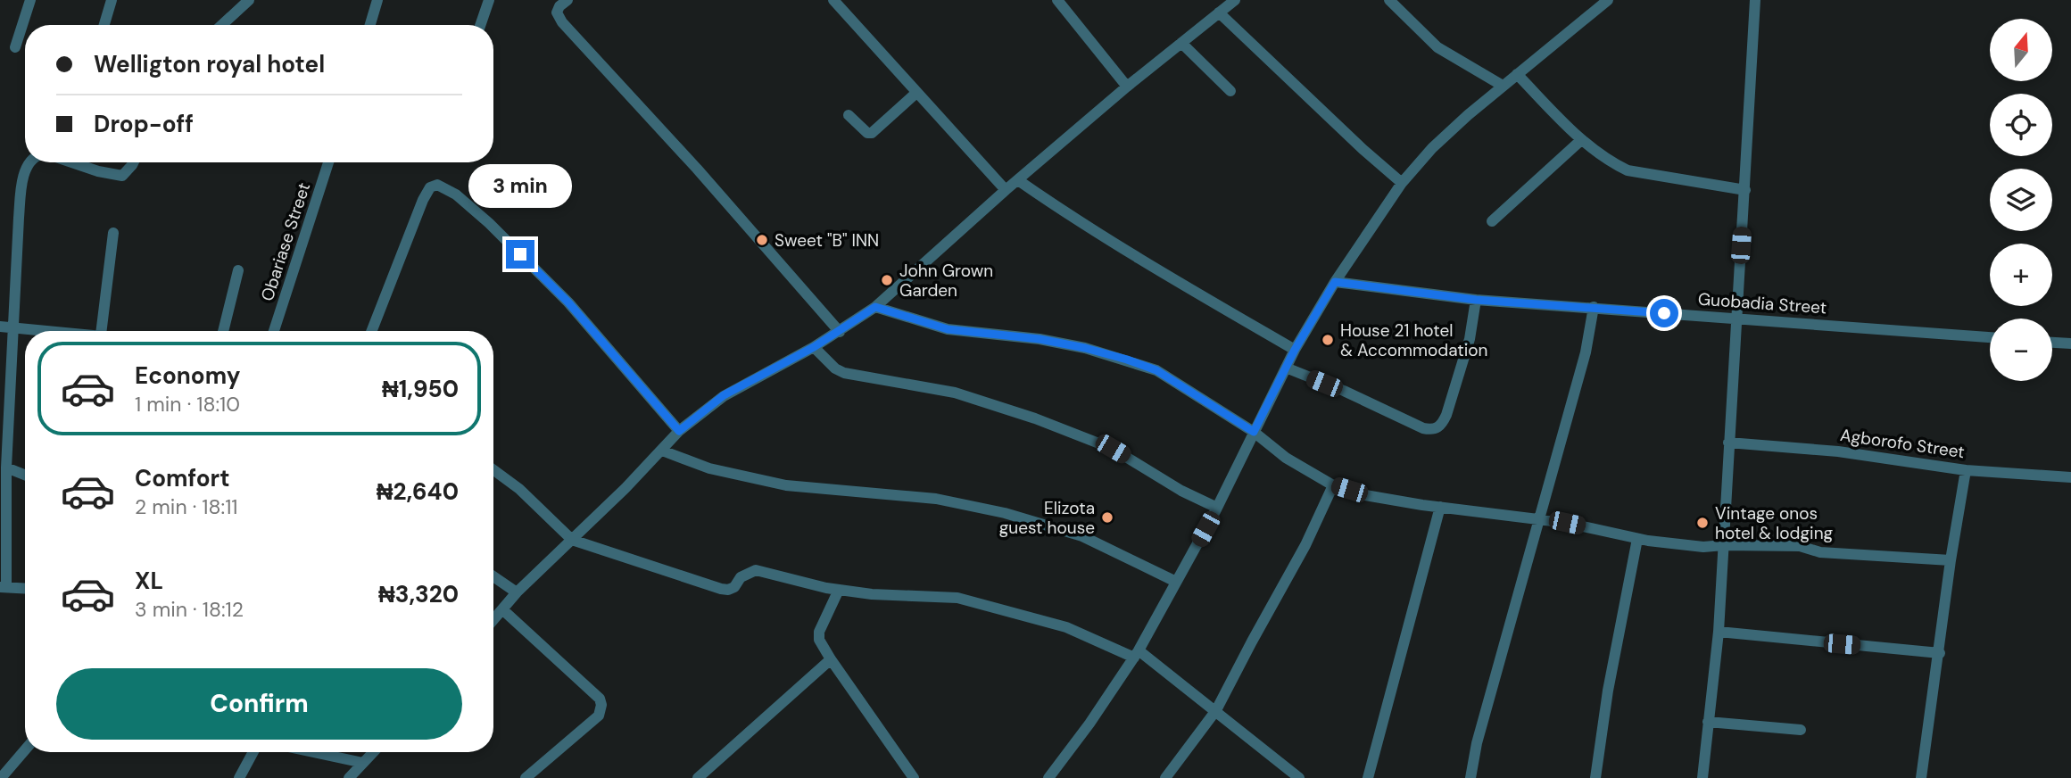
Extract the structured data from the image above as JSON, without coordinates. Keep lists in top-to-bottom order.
{
  "streets": {
    "street": ["Obariase Street", "Guobadia Street", "Agborofo Street"]
  },
  "places": [
    "Sweet \"B\" INN",
    "John Grown Garden",
    "House 21 hotel & Accommodation",
    "Elizota guest house",
    "Vintage onos hotel & lodging"
  ],
  "north": "top",
  "page": {
    "map_buttons": ["+", "−"],
    "banner": ["Welligton royal hotel", "Drop-off"],
    "bubble": "3 min",
    "list": [
      {
        "name": "Economy",
        "note": "1 min · 18:10",
        "value": "₦1,950"
      },
      {
        "name": "Comfort",
        "note": "2 min · 18:11",
        "value": "₦2,640"
      },
      {
        "name": "XL",
        "note": "3 min · 18:12",
        "value": "₦3,320"
      }
    ],
    "buttons": "Confirm"
  }
}
